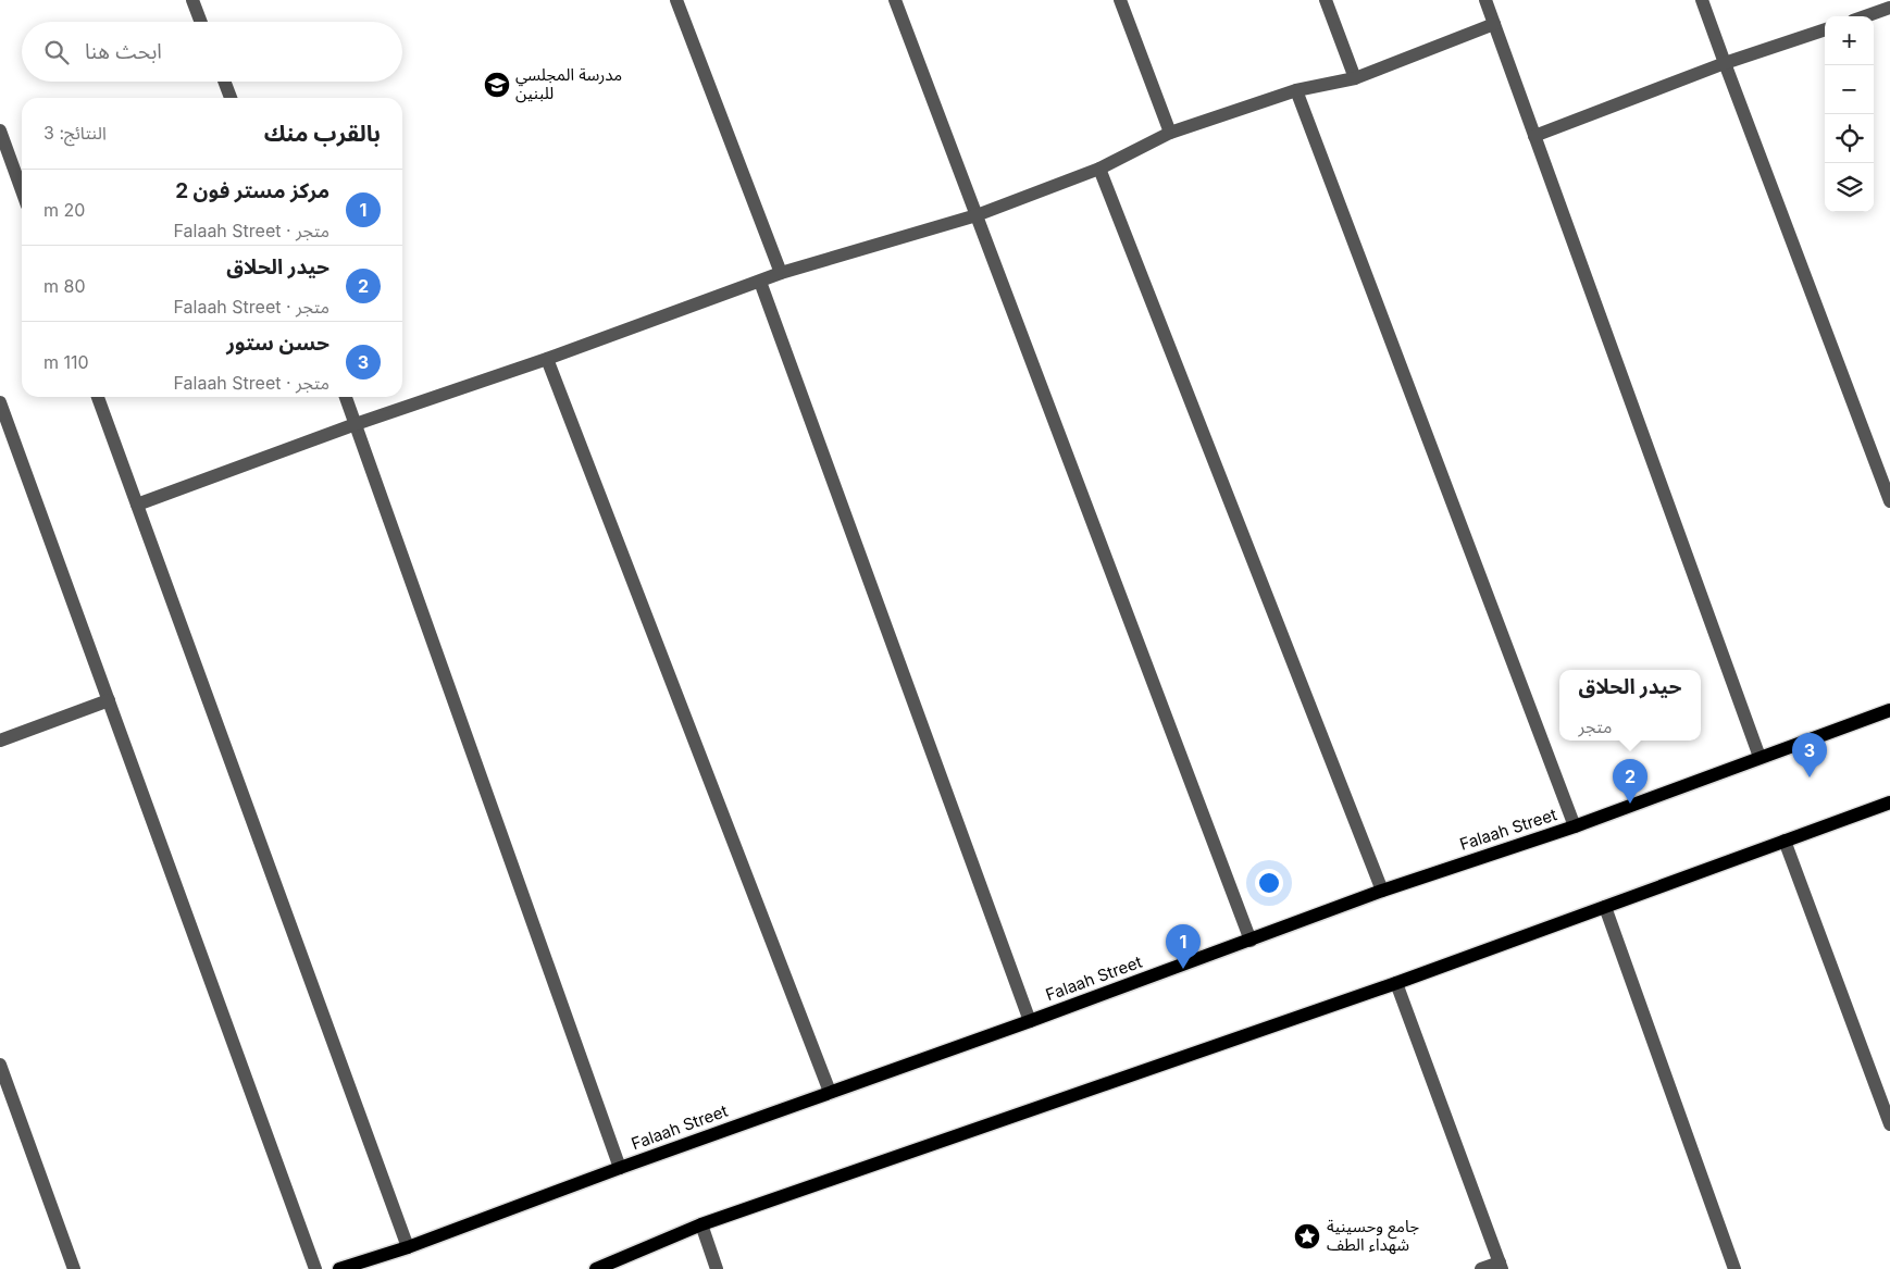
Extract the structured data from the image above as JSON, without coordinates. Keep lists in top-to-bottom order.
{
  "streets": {
    "main road": ["Falaah Street"]
  },
  "places": {
    "school or university": ["مدرسة المجلسي للبنين"],
    "place": ["جامع وحسينية شهداء الطف"]
  },
  "page": {
    "map_buttons": ["+", "−"],
    "search": "ابحث هنا",
    "heading": ["بالقرب منك", "النتائج: 3"],
    "list": [
      {
        "mark": "1",
        "name": "مركز مستر فون 2",
        "note": "متجر · Falaah Street",
        "value": "20 m"
      },
      {
        "mark": "2",
        "name": "حيدر الحلاق",
        "note": "متجر · Falaah Street",
        "value": "80 m"
      },
      {
        "mark": "3",
        "name": "حسن ستور",
        "note": "متجر · Falaah Street",
        "value": "110 m"
      }
    ],
    "popup": ["حيدر الحلاق", "متجر"],
    "pins": ["3", "2", "1"]
  }
}
